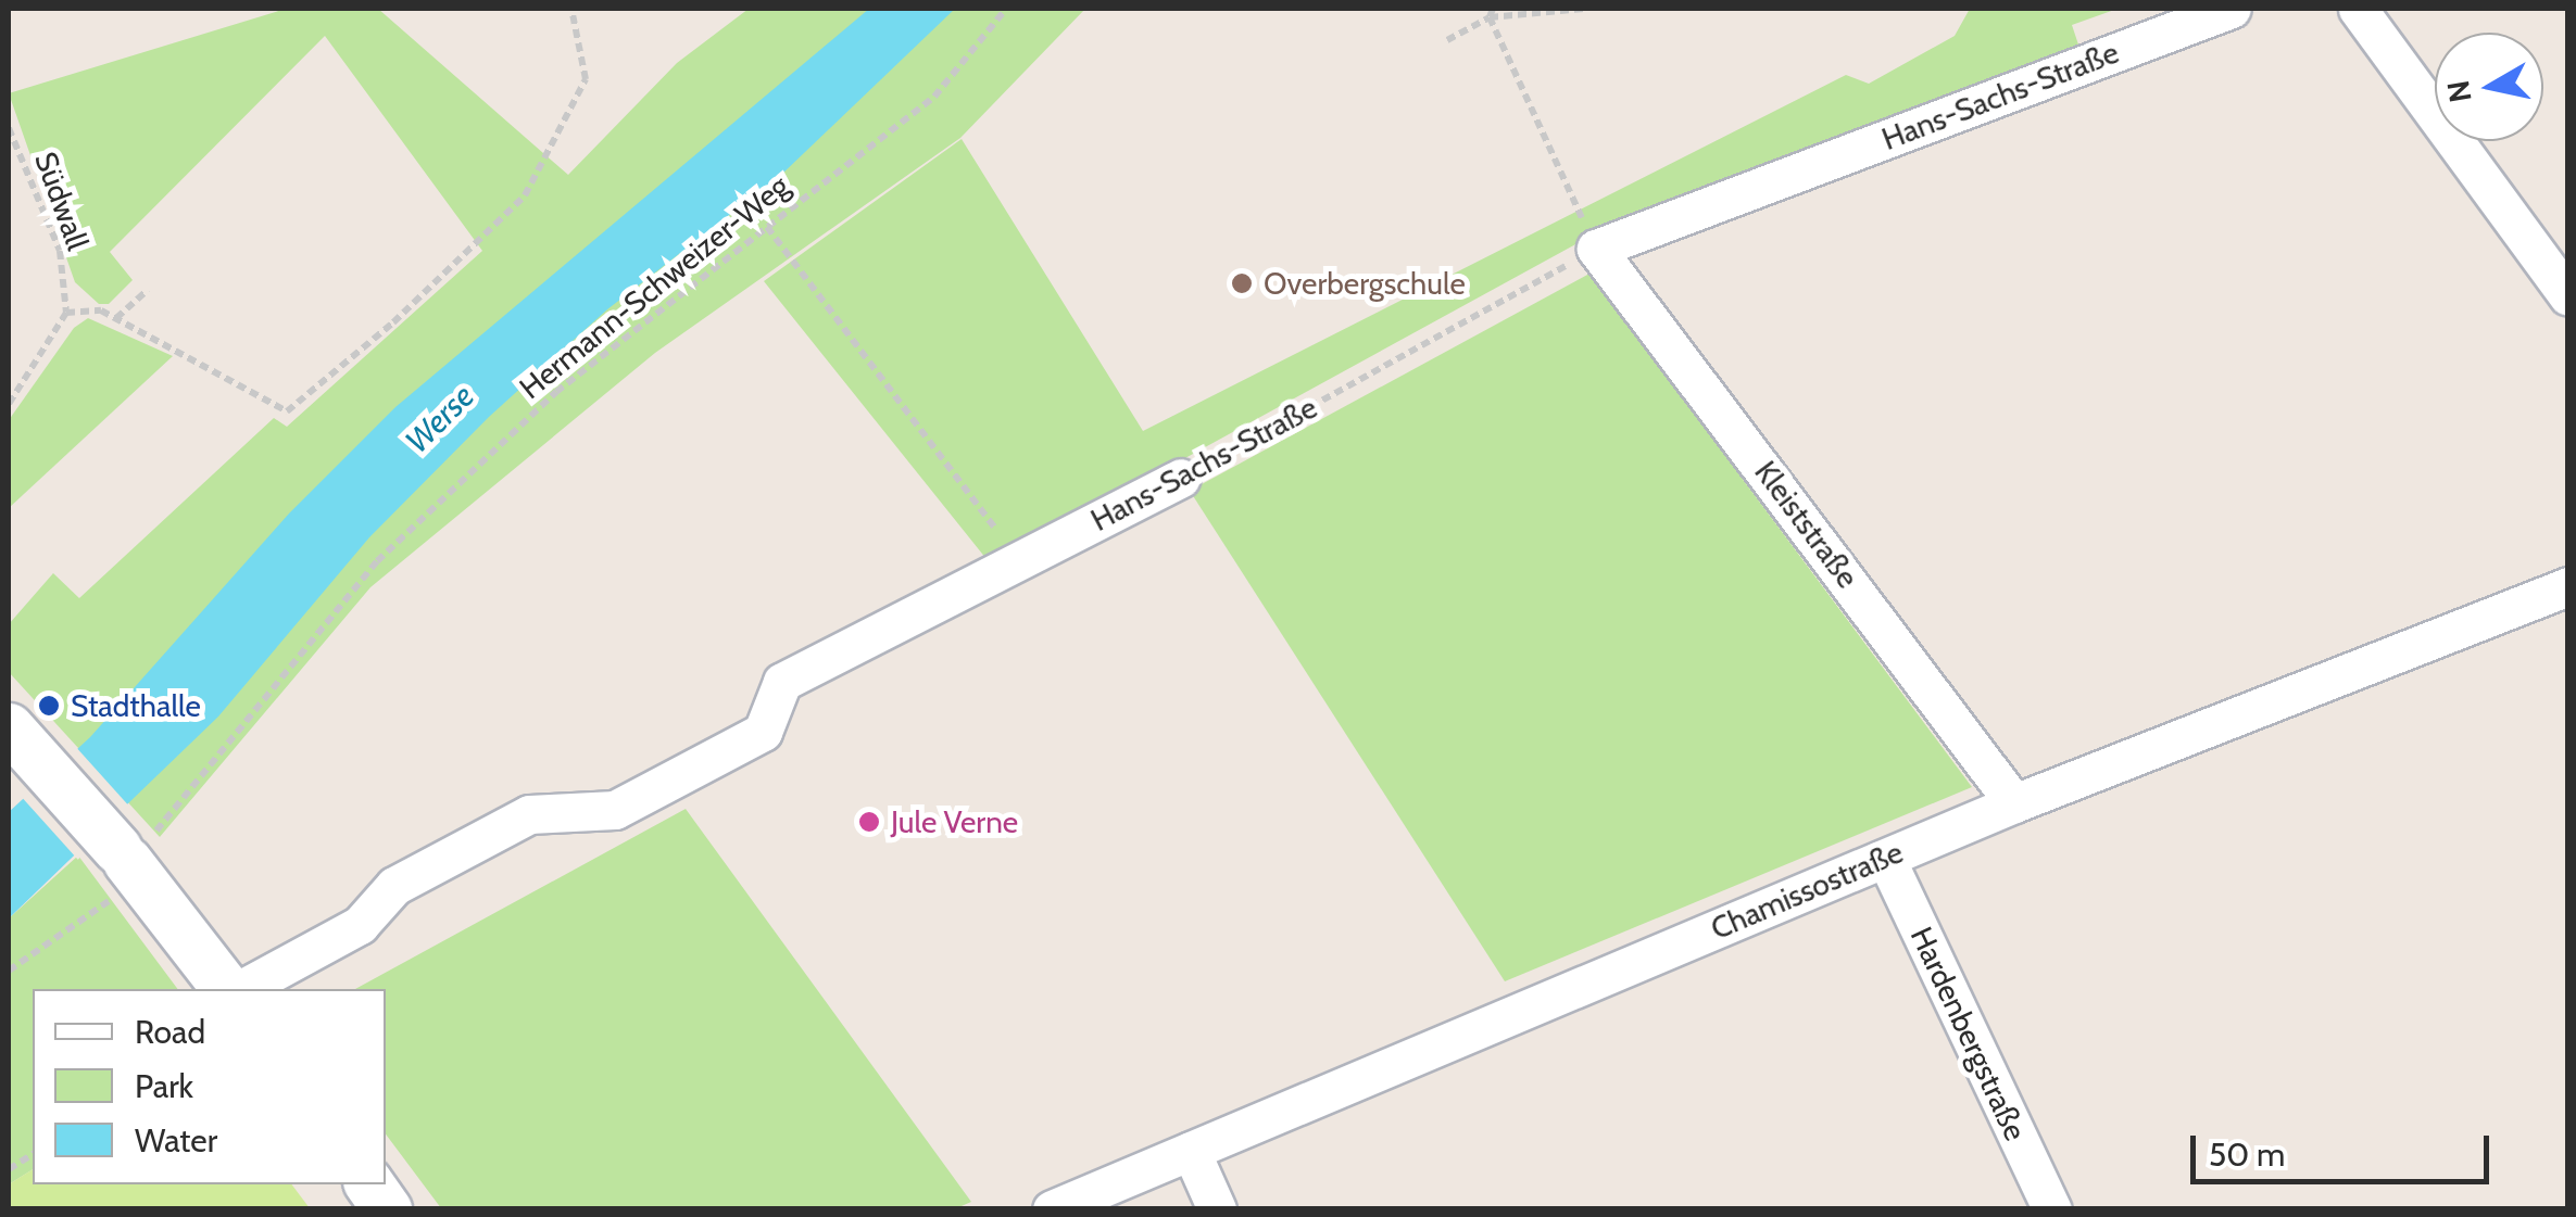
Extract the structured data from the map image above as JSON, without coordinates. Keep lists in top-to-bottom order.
{
  "streets": {
    "street": [
      "Hans-Sachs-Straße",
      "Kleiststraße",
      "Chamissostraße",
      "Hardenbergstraße"
    ],
    "path": ["Südwall", "Hermann-Schweizer-Weg"]
  },
  "crossings": [
    ["Hans-Sachs-Straße", "Kleiststraße"],
    ["Kleiststraße", "Chamissostraße"],
    ["Chamissostraße", "Hardenbergstraße"]
  ],
  "water": ["Werse"],
  "places": ["Overbergschule", "Stadthalle", "Jule Verne"],
  "legend": ["Road", "Park", "Water"],
  "scale_bar": "50 m",
  "north": "left"
}
